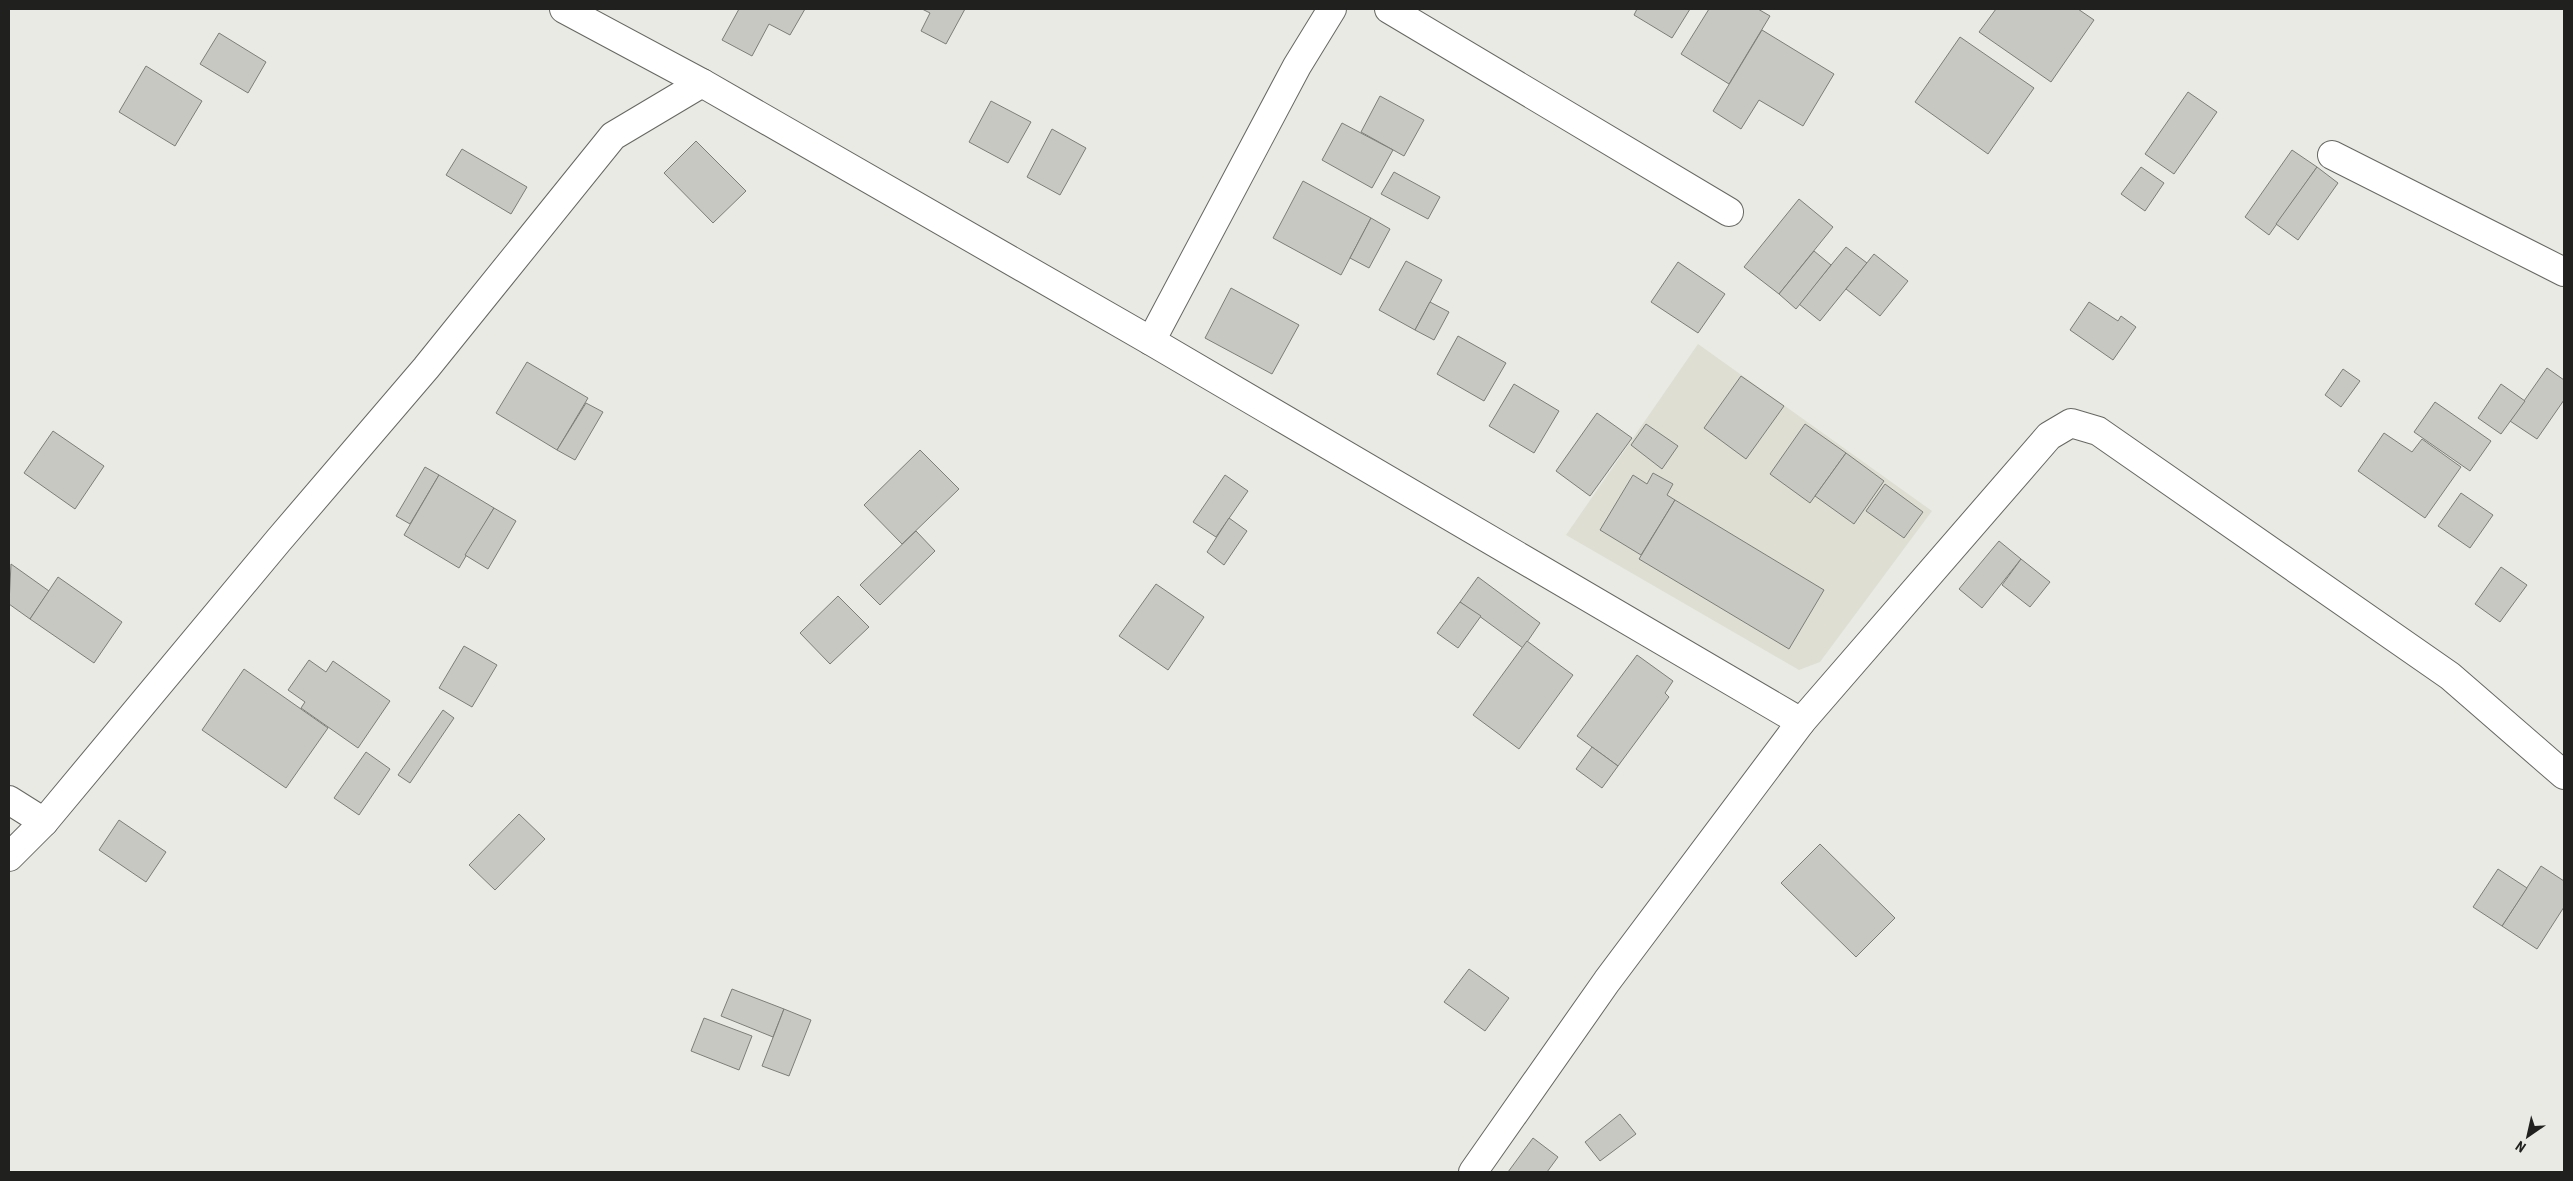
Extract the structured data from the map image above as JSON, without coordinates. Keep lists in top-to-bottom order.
{
  "north": "bottom left"
}
